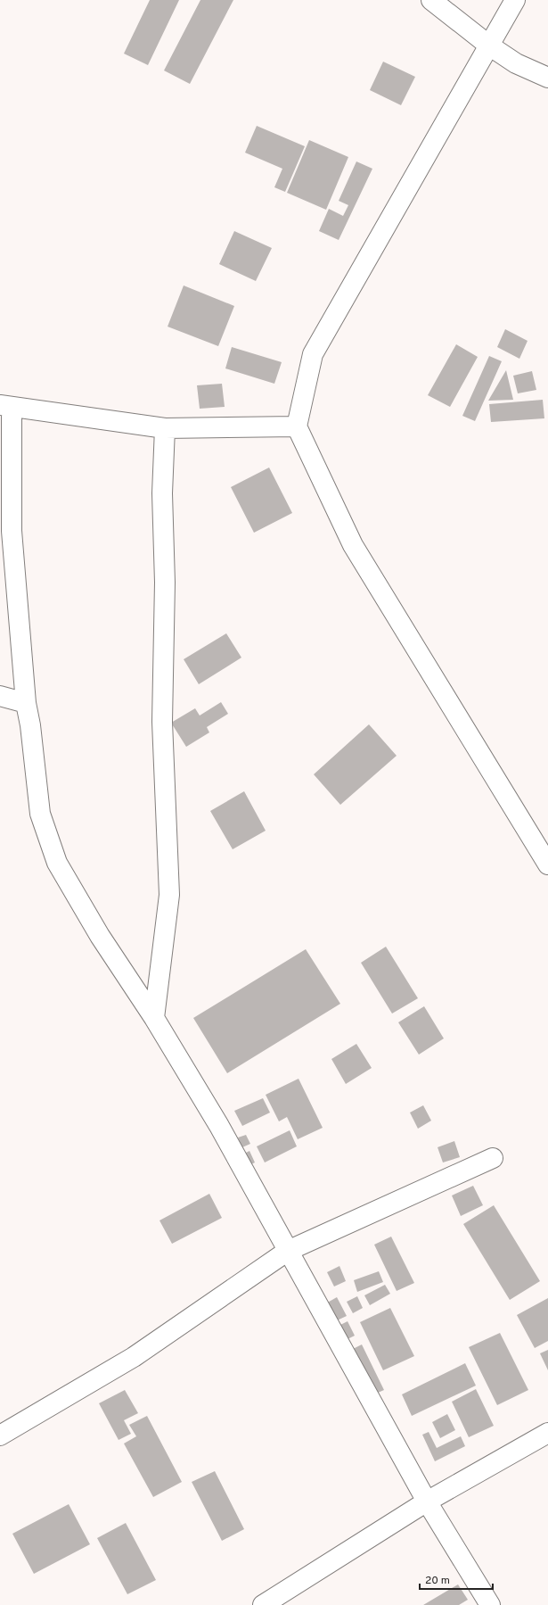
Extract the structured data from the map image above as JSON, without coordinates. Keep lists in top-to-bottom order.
{
  "scale_bar": "20 m"
}
